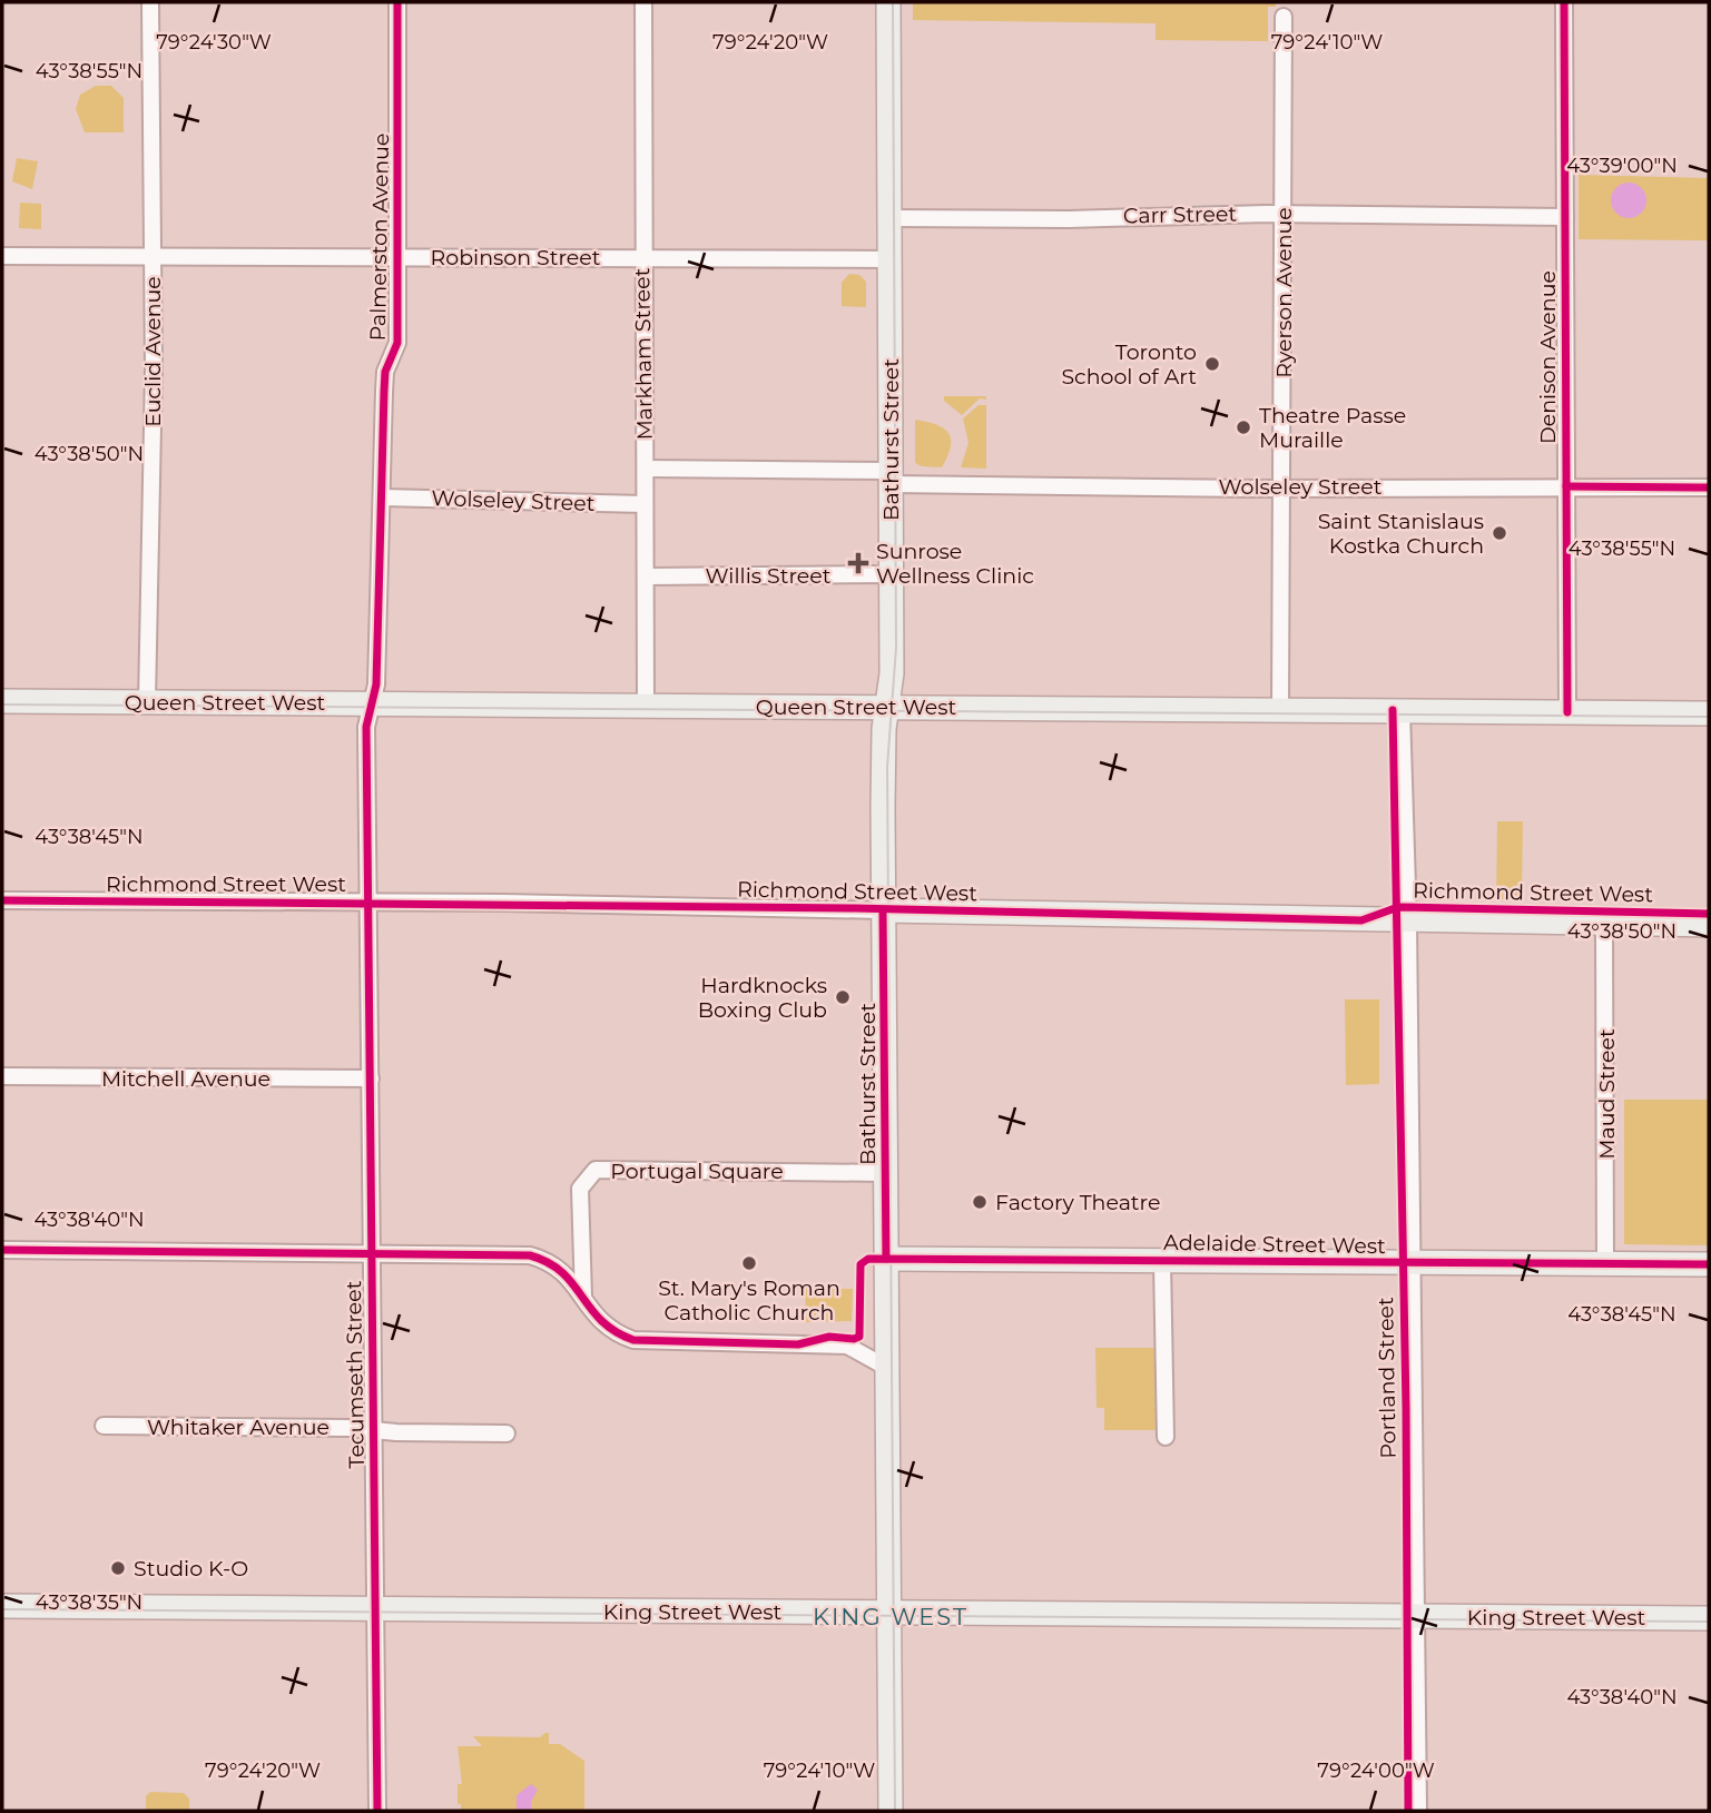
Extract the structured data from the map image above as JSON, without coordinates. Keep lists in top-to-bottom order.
{
  "streets": {
    "main road": [
      "Bathurst Street",
      "Queen Street West",
      "Richmond Street West",
      "Adelaide Street West",
      "King Street West"
    ],
    "street": [
      "Carr Street",
      "Palmerston Avenue",
      "Robinson Street",
      "Ryerson Avenue",
      "Euclid Avenue",
      "Markham Street",
      "Denison Avenue",
      "Wolseley Street",
      "Willis Street",
      "Mitchell Avenue",
      "Maud Street",
      "Portugal Square",
      "Tecumseth Street",
      "Portland Street",
      "Whitaker Avenue"
    ]
  },
  "crossings": [
    ["Carr Street", "Ryerson Avenue"],
    ["Carr Street", "Denison Avenue"],
    ["Carr Street", "Bathurst Street"],
    ["Palmerston Avenue", "Robinson Street"],
    ["Palmerston Avenue", "Wolseley Street"],
    ["Palmerston Avenue", "Queen Street West"],
    ["Palmerston Avenue", "Tecumseth Street"],
    ["Robinson Street", "Euclid Avenue"],
    ["Robinson Street", "Markham Street"],
    ["Robinson Street", "Bathurst Street"],
    ["Ryerson Avenue", "Wolseley Street"],
    ["Ryerson Avenue", "Queen Street West"],
    ["Euclid Avenue", "Queen Street West"],
    ["Markham Street", "Wolseley Street"],
    ["Markham Street", "Willis Street"],
    ["Markham Street", "Queen Street West"],
    ["Denison Avenue", "Wolseley Street"],
    ["Denison Avenue", "Queen Street West"],
    ["Bathurst Street", "Wolseley Street"],
    ["Bathurst Street", "Willis Street"],
    ["Bathurst Street", "Queen Street West"],
    ["Bathurst Street", "Richmond Street West"],
    ["Bathurst Street", "Portugal Square"],
    ["Bathurst Street", "Adelaide Street West"],
    ["Bathurst Street", "King Street West"],
    ["Queen Street West", "Tecumseth Street"],
    ["Queen Street West", "Portland Street"],
    ["Richmond Street West", "Maud Street"],
    ["Richmond Street West", "Tecumseth Street"],
    ["Richmond Street West", "Portland Street"],
    ["Mitchell Avenue", "Tecumseth Street"],
    ["Maud Street", "Adelaide Street West"],
    ["Adelaide Street West", "Portland Street"],
    ["Tecumseth Street", "Whitaker Avenue"],
    ["Tecumseth Street", "King Street West"],
    ["Portland Street", "King Street West"]
  ],
  "districts": ["KING WEST"],
  "places": {
    "other": [
      "Toronto School of Art",
      "Theatre Passe Muraille",
      "Saint Stanislaus Kostka Church",
      "Hardknocks Boxing Club",
      "Factory Theatre",
      "St. Mary's Roman Catholic Church",
      "Studio K-O"
    ],
    "health": ["Sunrose Wellness Clinic"]
  },
  "coordinates": [
    "79°24'30\"W",
    "79°24'20\"W",
    "79°24'10\"W",
    "43°38'55\"N",
    "43°39'00\"N",
    "43°38'50\"N",
    "43°38'45\"N",
    "43°38'40\"N",
    "43°38'35\"N",
    "79°24'00\"W"
  ]
}
